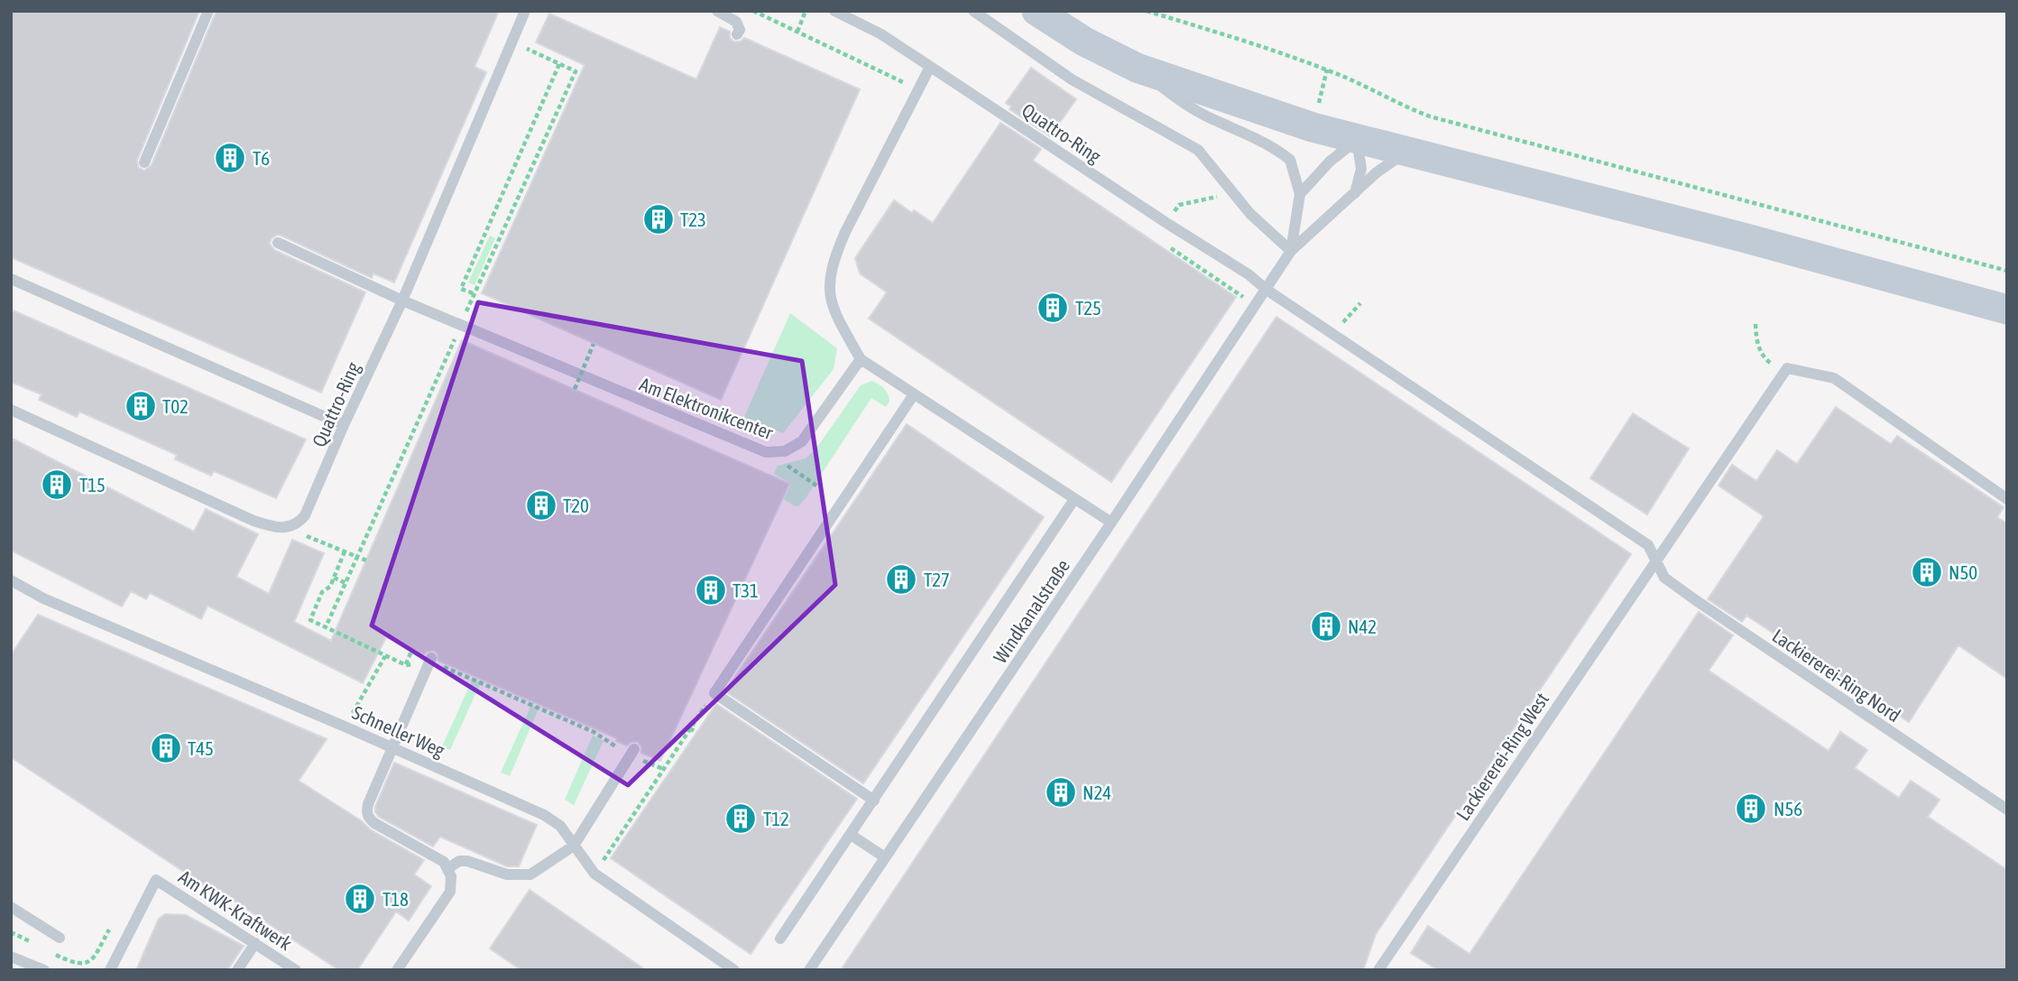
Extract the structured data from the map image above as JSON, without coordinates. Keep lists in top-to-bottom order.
{
  "streets": {
    "lane": [
      "Quattro-Ring",
      "Am Elektronikcenter",
      "Windkanalstraße",
      "Lackiererei-Ring Nord",
      "Schneller Weg",
      "Lackiererei-Ring West",
      "Am KWK-Kraftwerk"
    ]
  },
  "crossings": [
    ["Quattro-Ring", "Am Elektronikcenter"],
    ["Quattro-Ring", "Windkanalstraße"],
    ["Quattro-Ring", "Lackiererei-Ring Nord"],
    ["Quattro-Ring", "Lackiererei-Ring West"],
    ["Lackiererei-Ring Nord", "Lackiererei-Ring West"]
  ],
  "places": {
    "building": [
      "T6",
      "T23",
      "T25",
      "T02",
      "T15",
      "T20",
      "N50",
      "T27",
      "T31",
      "N42",
      "T45",
      "N24",
      "N56",
      "T12",
      "T18"
    ]
  }
}
